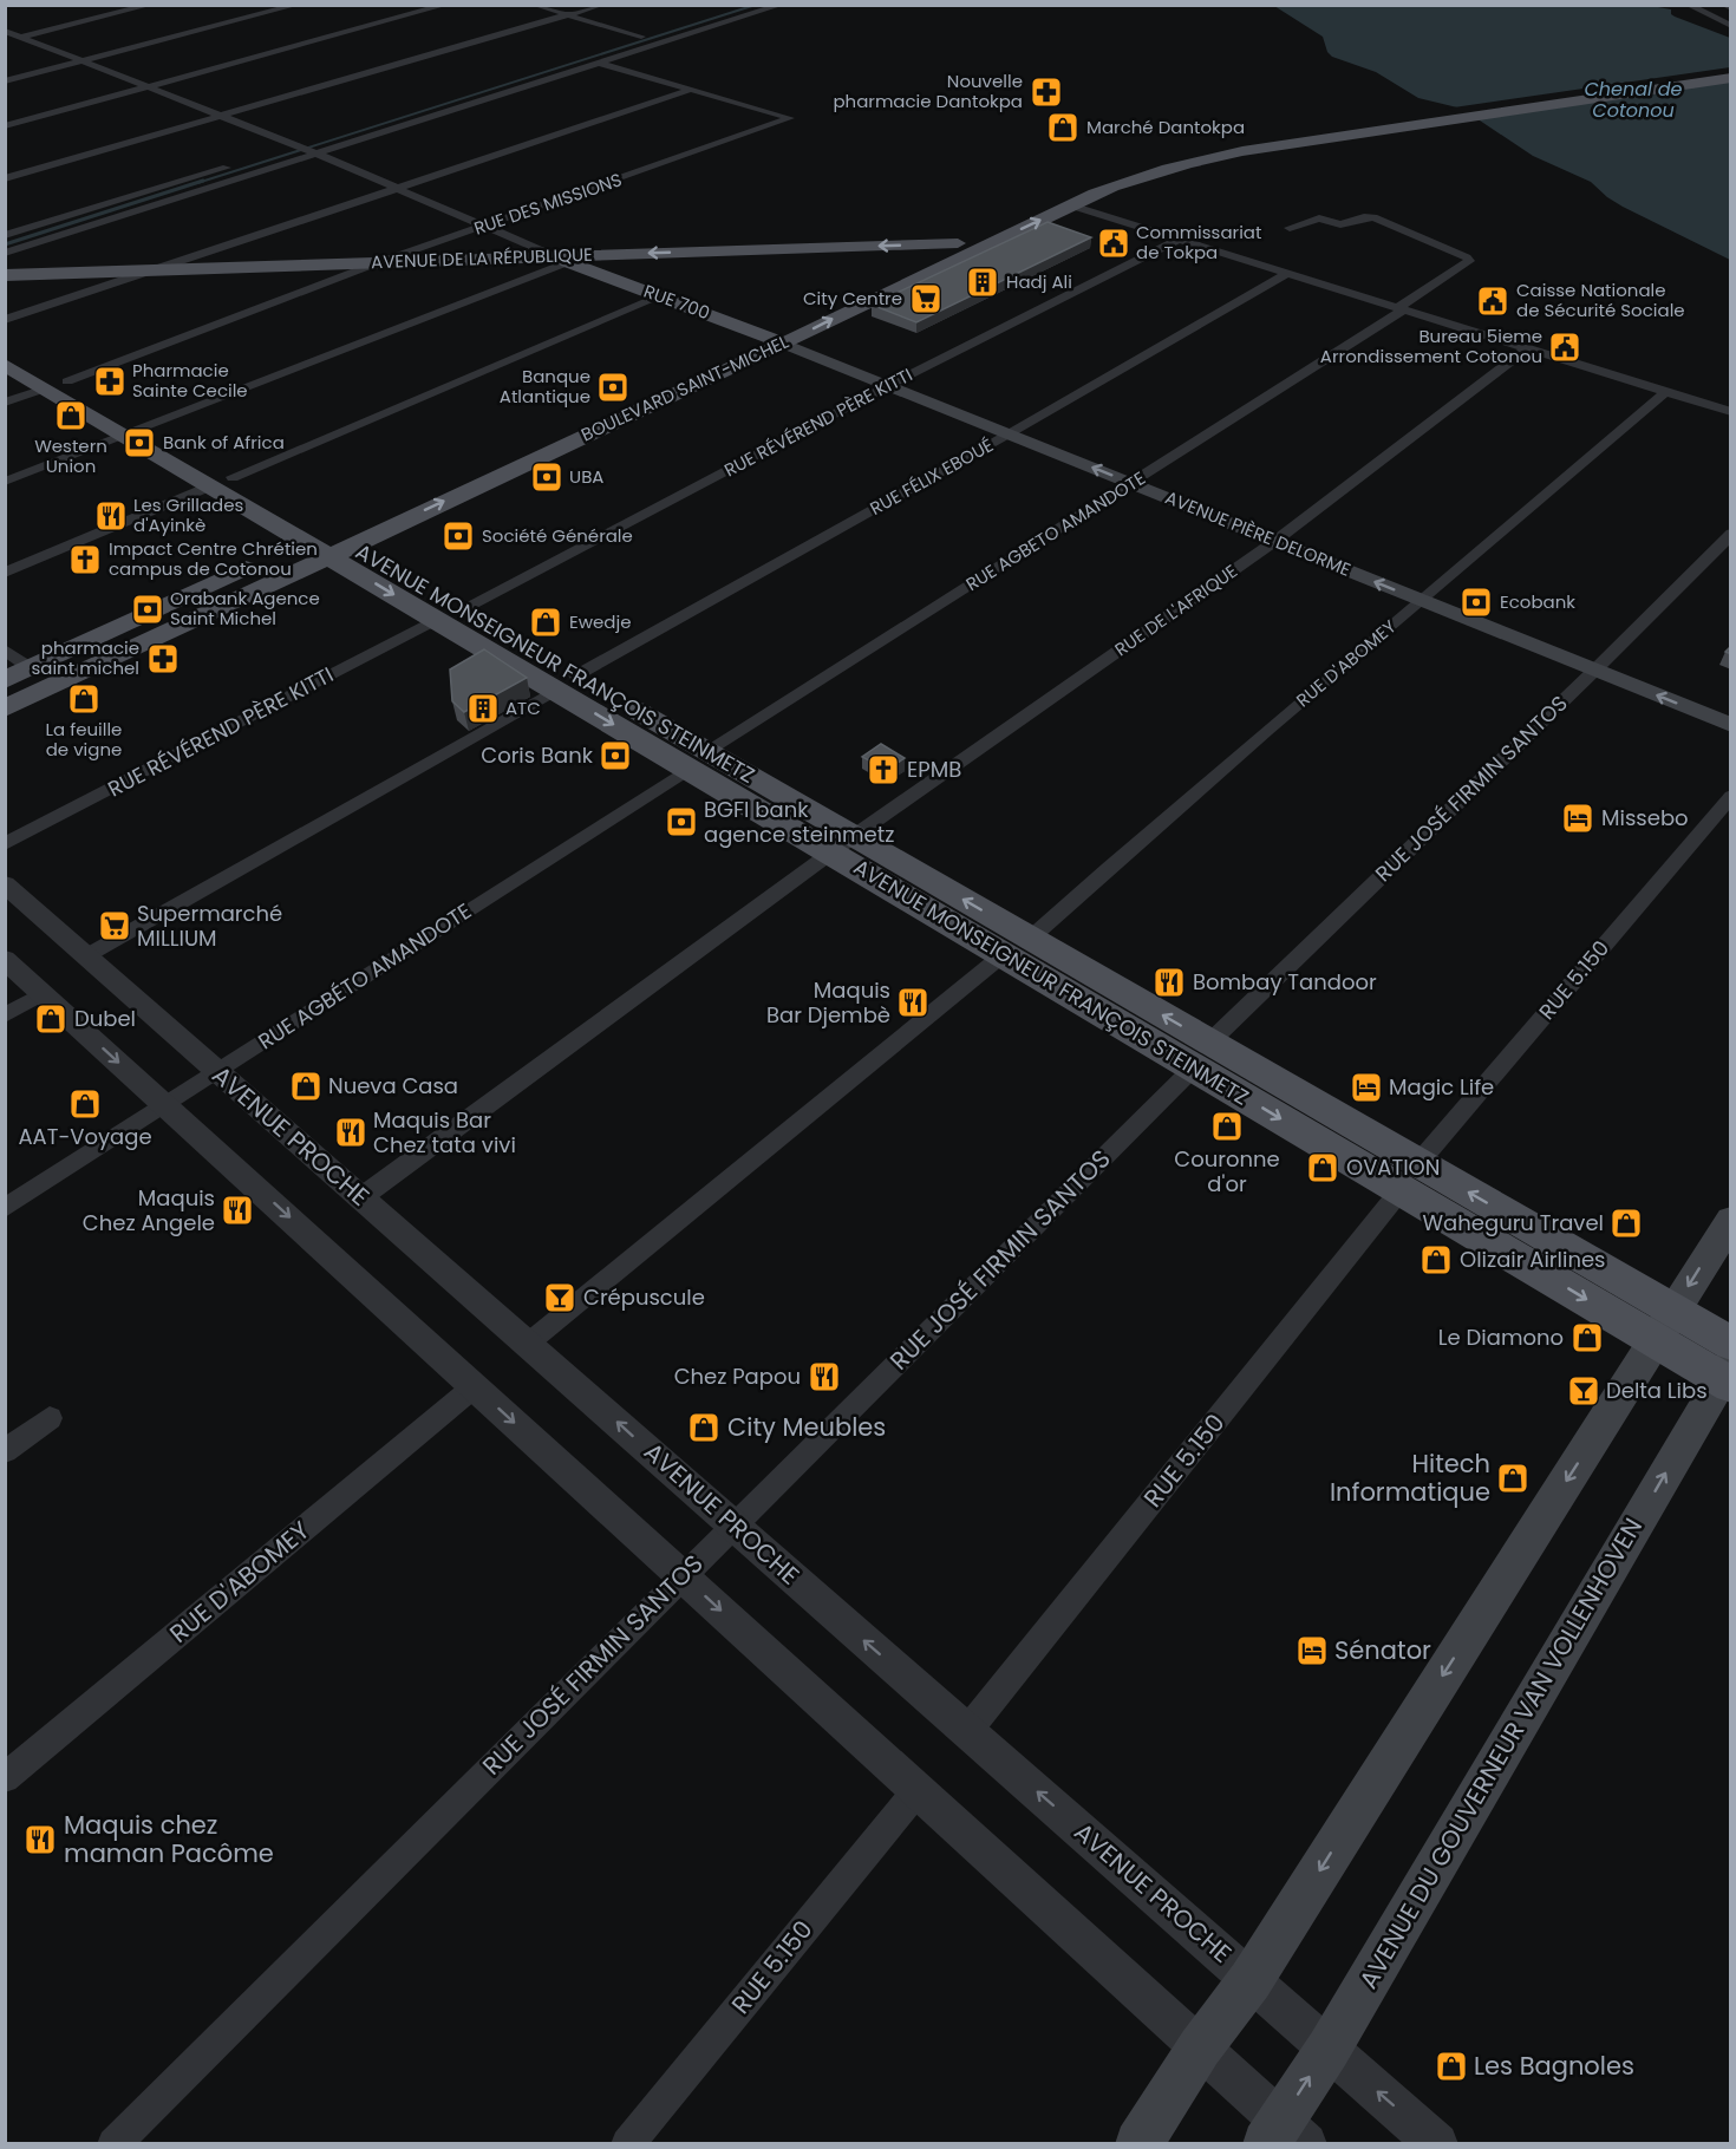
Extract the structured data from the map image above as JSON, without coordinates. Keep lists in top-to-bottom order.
{
  "streets": {
    "main road": [
      "AVENUE DE LA RÉPUBLIQUE",
      "RUE 700",
      "BOULEVARD SAINT-MICHEL",
      "AVENUE PIÈRE DELORME",
      "AVENUE MONSEIGNEUR FRANÇOIS STEINMETZ",
      "AVENUE DU GOUVERNEUR VAN VOLLENHOVEN"
    ],
    "street": [
      "RUE DES MISSIONS",
      "RUE RÉVÉREND PÈRE KITTI",
      "RUE FÉLIX EBOUÉ",
      "RUE AGBETO AMANDOTE",
      "RUE DE L'AFRIQUE",
      "RUE D'ABOMEY",
      "RUE JOSÉ FIRMIN SANTOS",
      "RUE AGBÉTO AMANDOTE",
      "RUE 5.150",
      "AVENUE PROCHE"
    ]
  },
  "crossings": [
    ["RUE DES MISSIONS", "AVENUE DE LA RÉPUBLIQUE"],
    ["RUE DES MISSIONS", "AVENUE MONSEIGNEUR FRANÇOIS STEINMETZ"],
    ["AVENUE DE LA RÉPUBLIQUE", "RUE 700"],
    ["RUE 700", "BOULEVARD SAINT-MICHEL"],
    ["RUE 700", "AVENUE PIÈRE DELORME"],
    ["BOULEVARD SAINT-MICHEL", "AVENUE PIÈRE DELORME"],
    ["BOULEVARD SAINT-MICHEL", "AVENUE MONSEIGNEUR FRANÇOIS STEINMETZ"],
    ["RUE RÉVÉREND PÈRE KITTI", "AVENUE PIÈRE DELORME"],
    ["RUE RÉVÉREND PÈRE KITTI", "AVENUE MONSEIGNEUR FRANÇOIS STEINMETZ"],
    ["RUE FÉLIX EBOUÉ", "AVENUE PIÈRE DELORME"],
    ["RUE FÉLIX EBOUÉ", "AVENUE MONSEIGNEUR FRANÇOIS STEINMETZ"],
    ["RUE FÉLIX EBOUÉ", "AVENUE PROCHE"],
    ["RUE AGBETO AMANDOTE", "AVENUE PIÈRE DELORME"],
    ["RUE AGBETO AMANDOTE", "AVENUE MONSEIGNEUR FRANÇOIS STEINMETZ"],
    ["RUE AGBETO AMANDOTE", "RUE AGBÉTO AMANDOTE"],
    ["AVENUE PIÈRE DELORME", "RUE DE L'AFRIQUE"],
    ["AVENUE PIÈRE DELORME", "RUE D'ABOMEY"],
    ["AVENUE PIÈRE DELORME", "RUE JOSÉ FIRMIN SANTOS"],
    ["RUE DE L'AFRIQUE", "AVENUE MONSEIGNEUR FRANÇOIS STEINMETZ"],
    ["RUE DE L'AFRIQUE", "AVENUE PROCHE"],
    ["AVENUE MONSEIGNEUR FRANÇOIS STEINMETZ", "RUE D'ABOMEY"],
    ["AVENUE MONSEIGNEUR FRANÇOIS STEINMETZ", "RUE JOSÉ FIRMIN SANTOS"],
    ["AVENUE MONSEIGNEUR FRANÇOIS STEINMETZ", "RUE AGBÉTO AMANDOTE"],
    ["AVENUE MONSEIGNEUR FRANÇOIS STEINMETZ", "RUE 5.150"],
    ["AVENUE MONSEIGNEUR FRANÇOIS STEINMETZ", "AVENUE DU GOUVERNEUR VAN VOLLENHOVEN"],
    ["RUE JOSÉ FIRMIN SANTOS", "AVENUE PROCHE"],
    ["RUE AGBÉTO AMANDOTE", "AVENUE PROCHE"],
    ["RUE 5.150", "AVENUE PROCHE"],
    ["AVENUE PROCHE", "AVENUE DU GOUVERNEUR VAN VOLLENHOVEN"]
  ],
  "one_way": ["AVENUE PIÈRE DELORME"],
  "water": ["Chenal de Cotonou"],
  "places": {
    "pharmacy": ["Nouvelle pharmacie Dantokpa", "Pharmacie Sainte Cecile", "pharmacie saint michel"],
    "shop": [
      "Marché Dantokpa",
      "Western Union",
      "Ewedje",
      "La feuille de vigne",
      "Dubel",
      "Nueva Casa",
      "AAT-Voyage",
      "Couronne d'or",
      "OVATION",
      "Waheguru Travel",
      "Olizair Airlines",
      "Le Diamono",
      "City Meubles",
      "Hitech Informatique",
      "Les Bagnoles"
    ],
    "public building": ["Commissariat de Tokpa", "Caisse Nationale de Sécurité Sociale", "Bureau 5ieme Arrondissement Cotonou"],
    "building": ["Hadj Ali", "ATC"],
    "supermarket": ["City Centre", "Supermarché MILLIUM"],
    "bank": [
      "Banque Atlantique",
      "Bank of Africa",
      "UBA",
      "Société Générale",
      "Ecobank",
      "Orabank Agence Saint Michel",
      "Coris Bank",
      "BGFI bank agence steinmetz"
    ],
    "restaurant": [
      "Les Grillades d'Ayinkè",
      "Bombay Tandoor",
      "Maquis Bar Djembè",
      "Maquis Bar Chez tata vivi",
      "Maquis Chez Angele",
      "Chez Papou",
      "Maquis chez maman Pacôme"
    ],
    "church": ["Impact Centre Chrétien campus de Cotonou", "EPMB"],
    "hotel": ["Missebo", "Magic Life", "Sénator"],
    "bar": ["Crépuscule", "Delta Libs"]
  }
}
